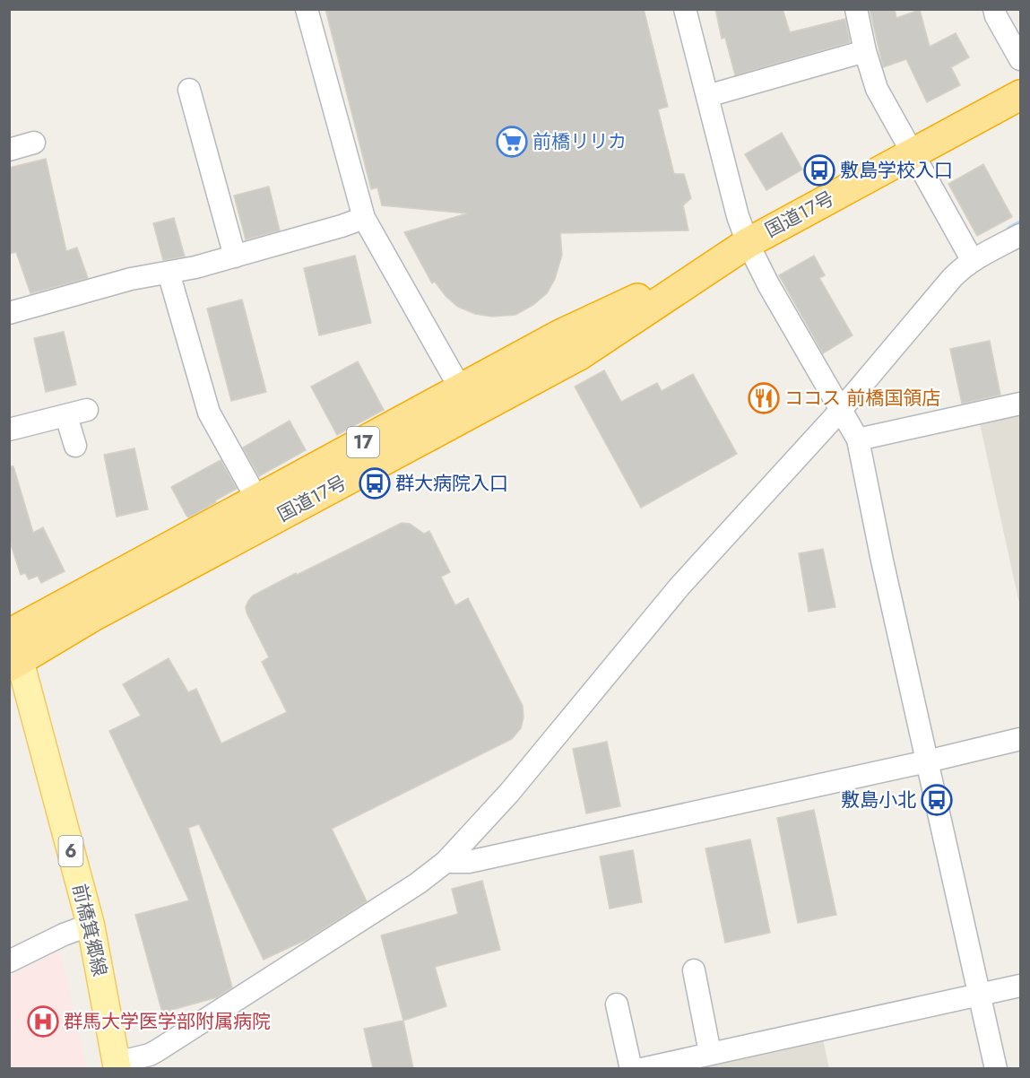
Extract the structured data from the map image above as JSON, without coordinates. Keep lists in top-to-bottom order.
{
  "streets": {
    "highway": ["国道17号", "17"],
    "main road": ["6", "前橋箕郷線"]
  },
  "crossings": [
    ["国道17号", "前橋箕郷線"]
  ],
  "places": {
    "supermarket": ["前橋リリカ"],
    "bus stop": ["敷島学校入口", "群大病院入口", "敷島小北"],
    "restaurant": ["ココス 前橋国領店"],
    "hospital": ["群馬大学医学部附属病院"]
  }
}
